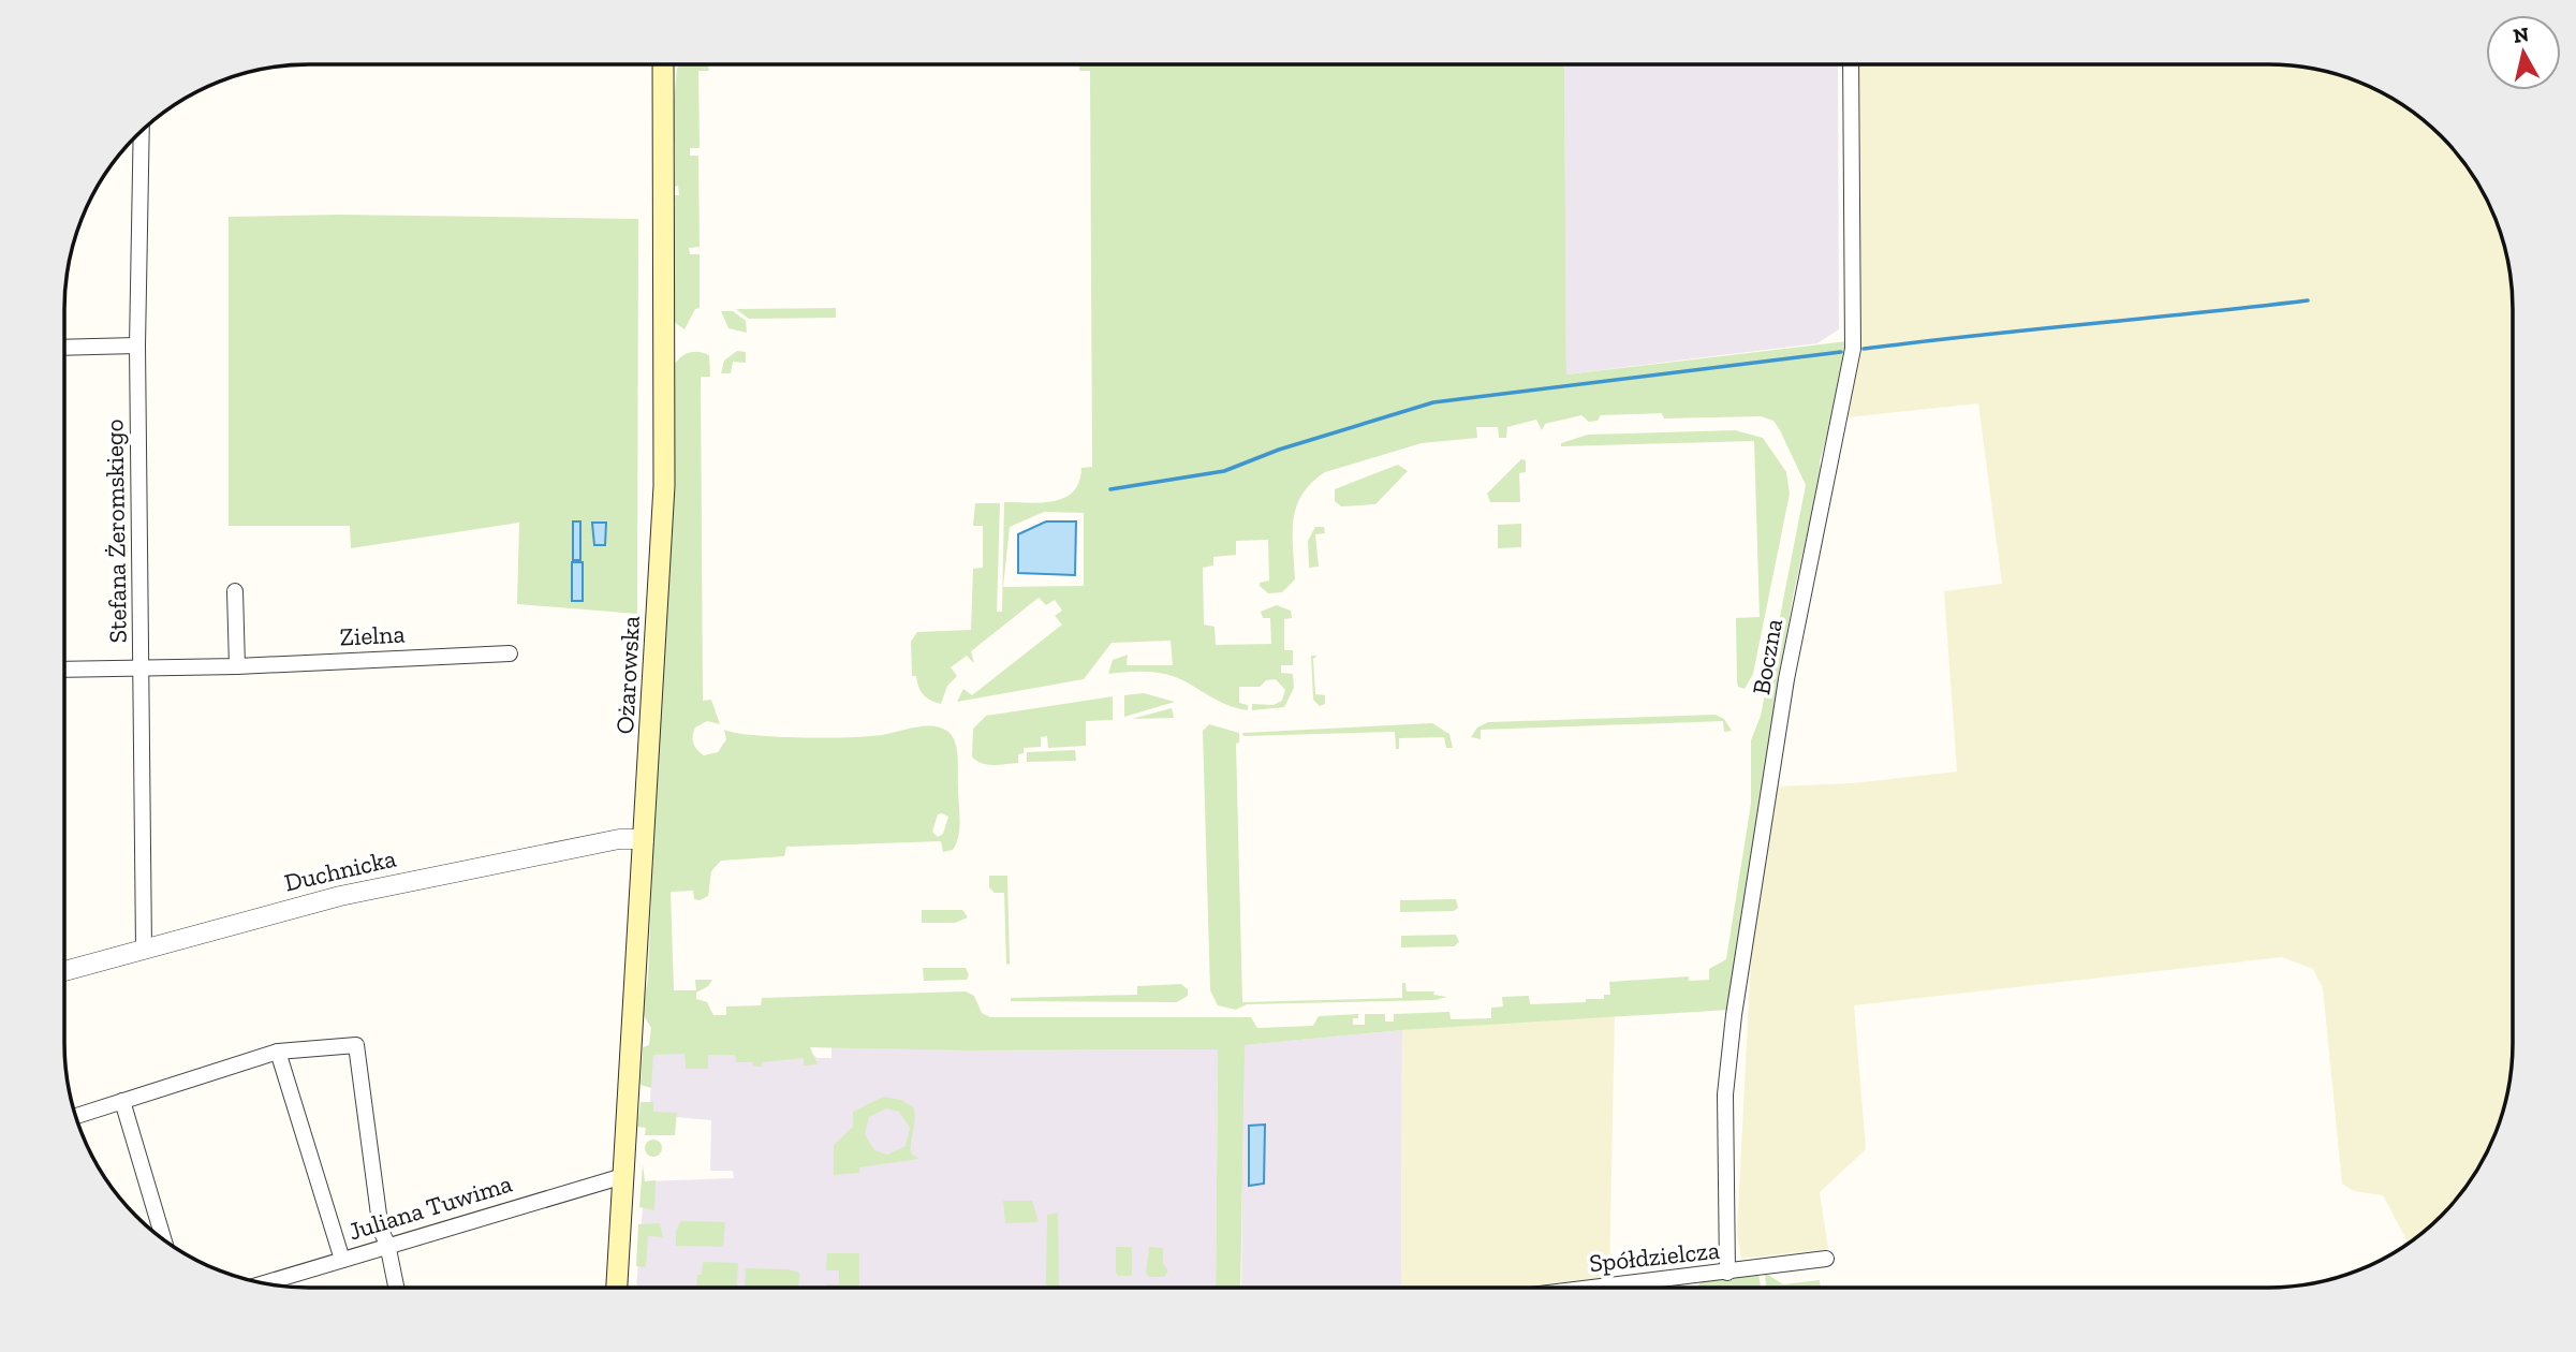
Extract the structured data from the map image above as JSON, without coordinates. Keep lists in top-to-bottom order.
{
  "streets": {
    "main road": ["Ożarowska"],
    "street": [
      "Stefana Żeromskiego",
      "Zielna",
      "Boczna",
      "Duchnicka",
      "Juliana Tuwima",
      "Spółdzielcza"
    ]
  },
  "crossings": [
    ["Stefana Żeromskiego", "Zielna"],
    ["Stefana Żeromskiego", "Duchnicka"],
    ["Boczna", "Spółdzielcza"],
    ["Ożarowska", "Duchnicka"],
    ["Ożarowska", "Juliana Tuwima"]
  ],
  "north": "top"
}
